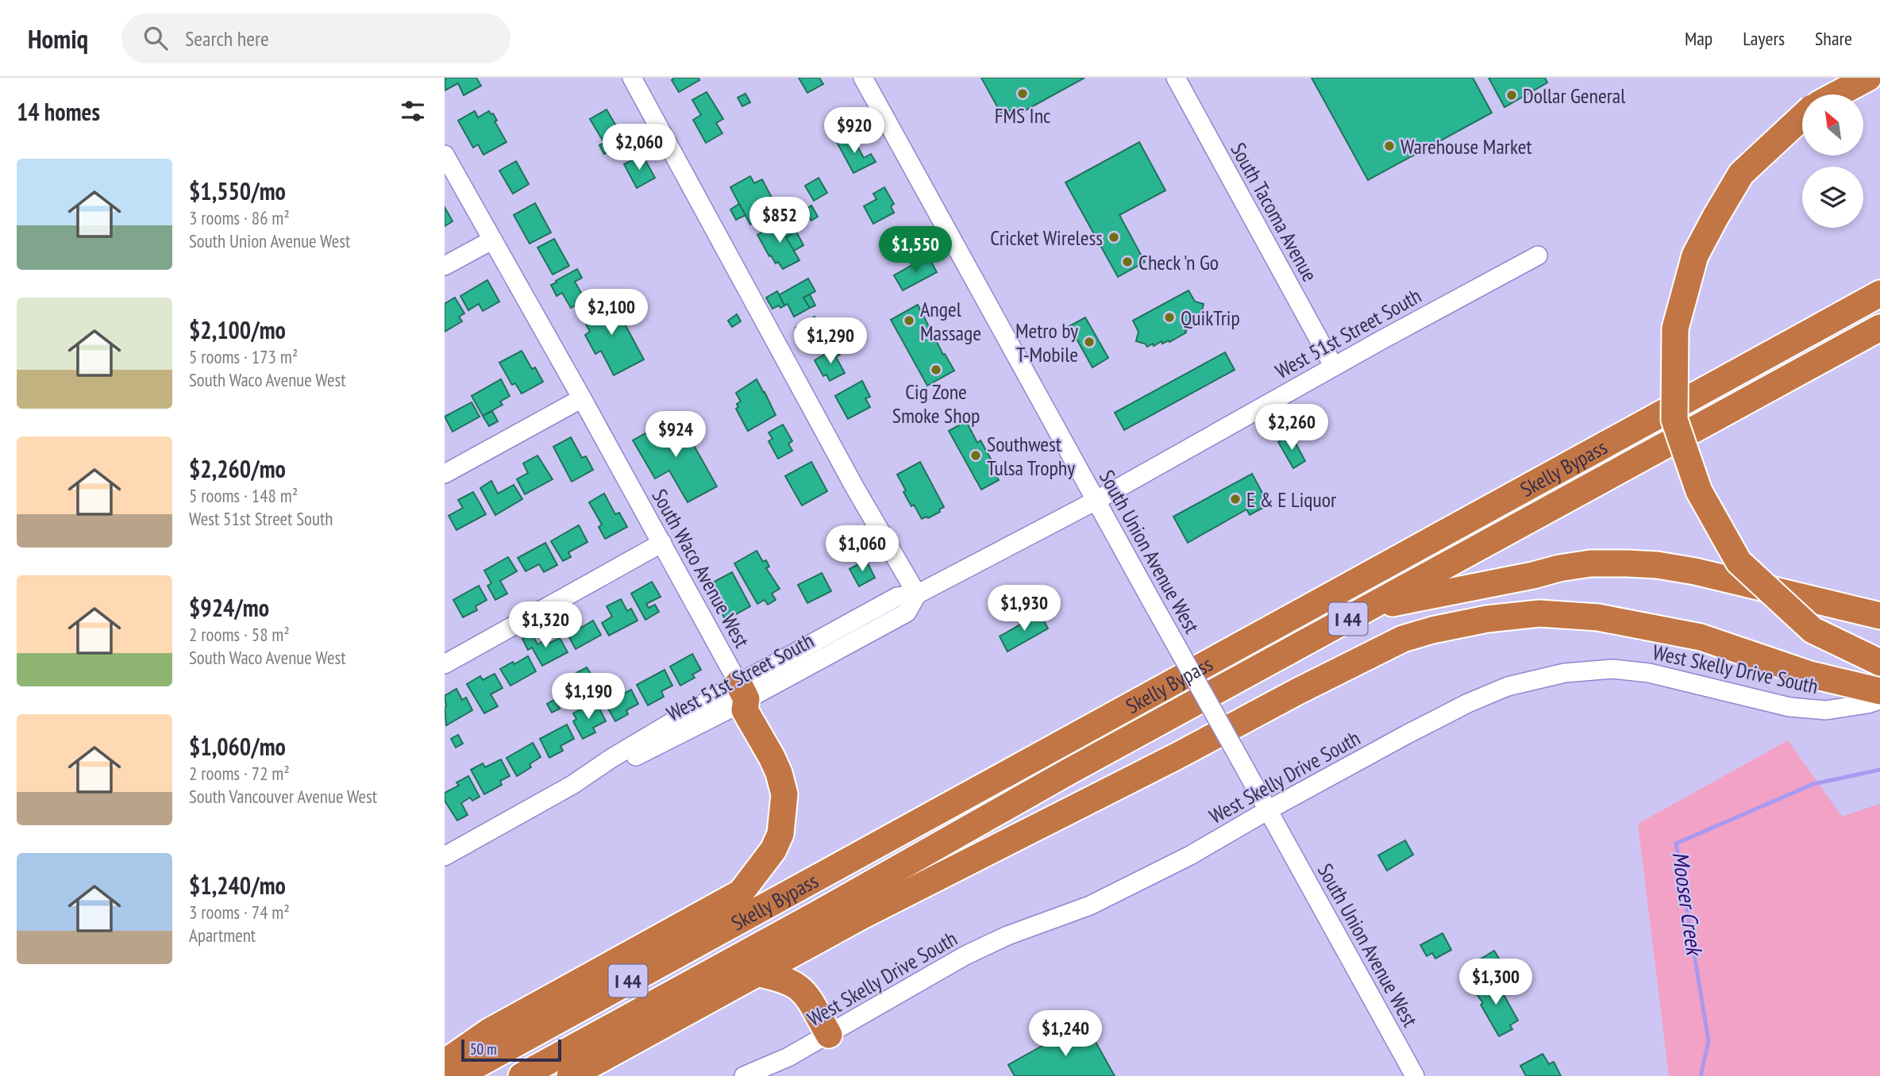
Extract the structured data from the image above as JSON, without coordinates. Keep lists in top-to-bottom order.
{
  "streets": {
    "highway": ["Skelly Bypass", "I 44"],
    "street": [
      "South Tacoma Avenue",
      "West 51st Street South",
      "South Union Avenue West",
      "South Waco Avenue West",
      "West Skelly Drive South"
    ]
  },
  "crossings": [
    ["South Tacoma Avenue", "West 51st Street South"],
    ["West 51st Street South", "South Union Avenue West"],
    ["West 51st Street South", "South Waco Avenue West"],
    ["South Union Avenue West", "West Skelly Drive South"]
  ],
  "water": ["Mooser Creek"],
  "places": [
    "FMS Inc",
    "Dollar General",
    "Warehouse Market",
    "Cricket Wireless",
    "Check 'n Go",
    "QuikTrip",
    "Angel Massage",
    "Metro by T-Mobile",
    "Cig Zone Smoke Shop",
    "Southwest Tulsa Trophy",
    "E & E Liquor"
  ],
  "scale_bar": "50 m",
  "north": "top left",
  "page": {
    "header": "Homiq",
    "search": "Search here",
    "nav": ["Map", "Layers", "Share"],
    "heading": "14 homes",
    "price": [
      "$920",
      "$2,060",
      "$852",
      "$1,550",
      "$2,100",
      "$1,290",
      "$2,260",
      "$924",
      "$1,060",
      "$1,930",
      "$1,320",
      "$1,190",
      "$1,300",
      "$1,240"
    ],
    "list": [
      {
        "name": "$1,550/mo",
        "note": "3 rooms · 86 m² · South Union Avenue West"
      },
      {
        "name": "$2,100/mo",
        "note": "5 rooms · 173 m² · South Waco Avenue West"
      },
      {
        "name": "$2,260/mo",
        "note": "5 rooms · 148 m² · West 51st Street South"
      },
      {
        "name": "$924/mo",
        "note": "2 rooms · 58 m² · South Waco Avenue West"
      },
      {
        "name": "$1,060/mo",
        "note": "2 rooms · 72 m² · South Vancouver Avenue West"
      },
      {
        "name": "$1,240/mo",
        "note": "3 rooms · 74 m² · Apartment"
      }
    ],
    "scale": "50 m"
  }
}
